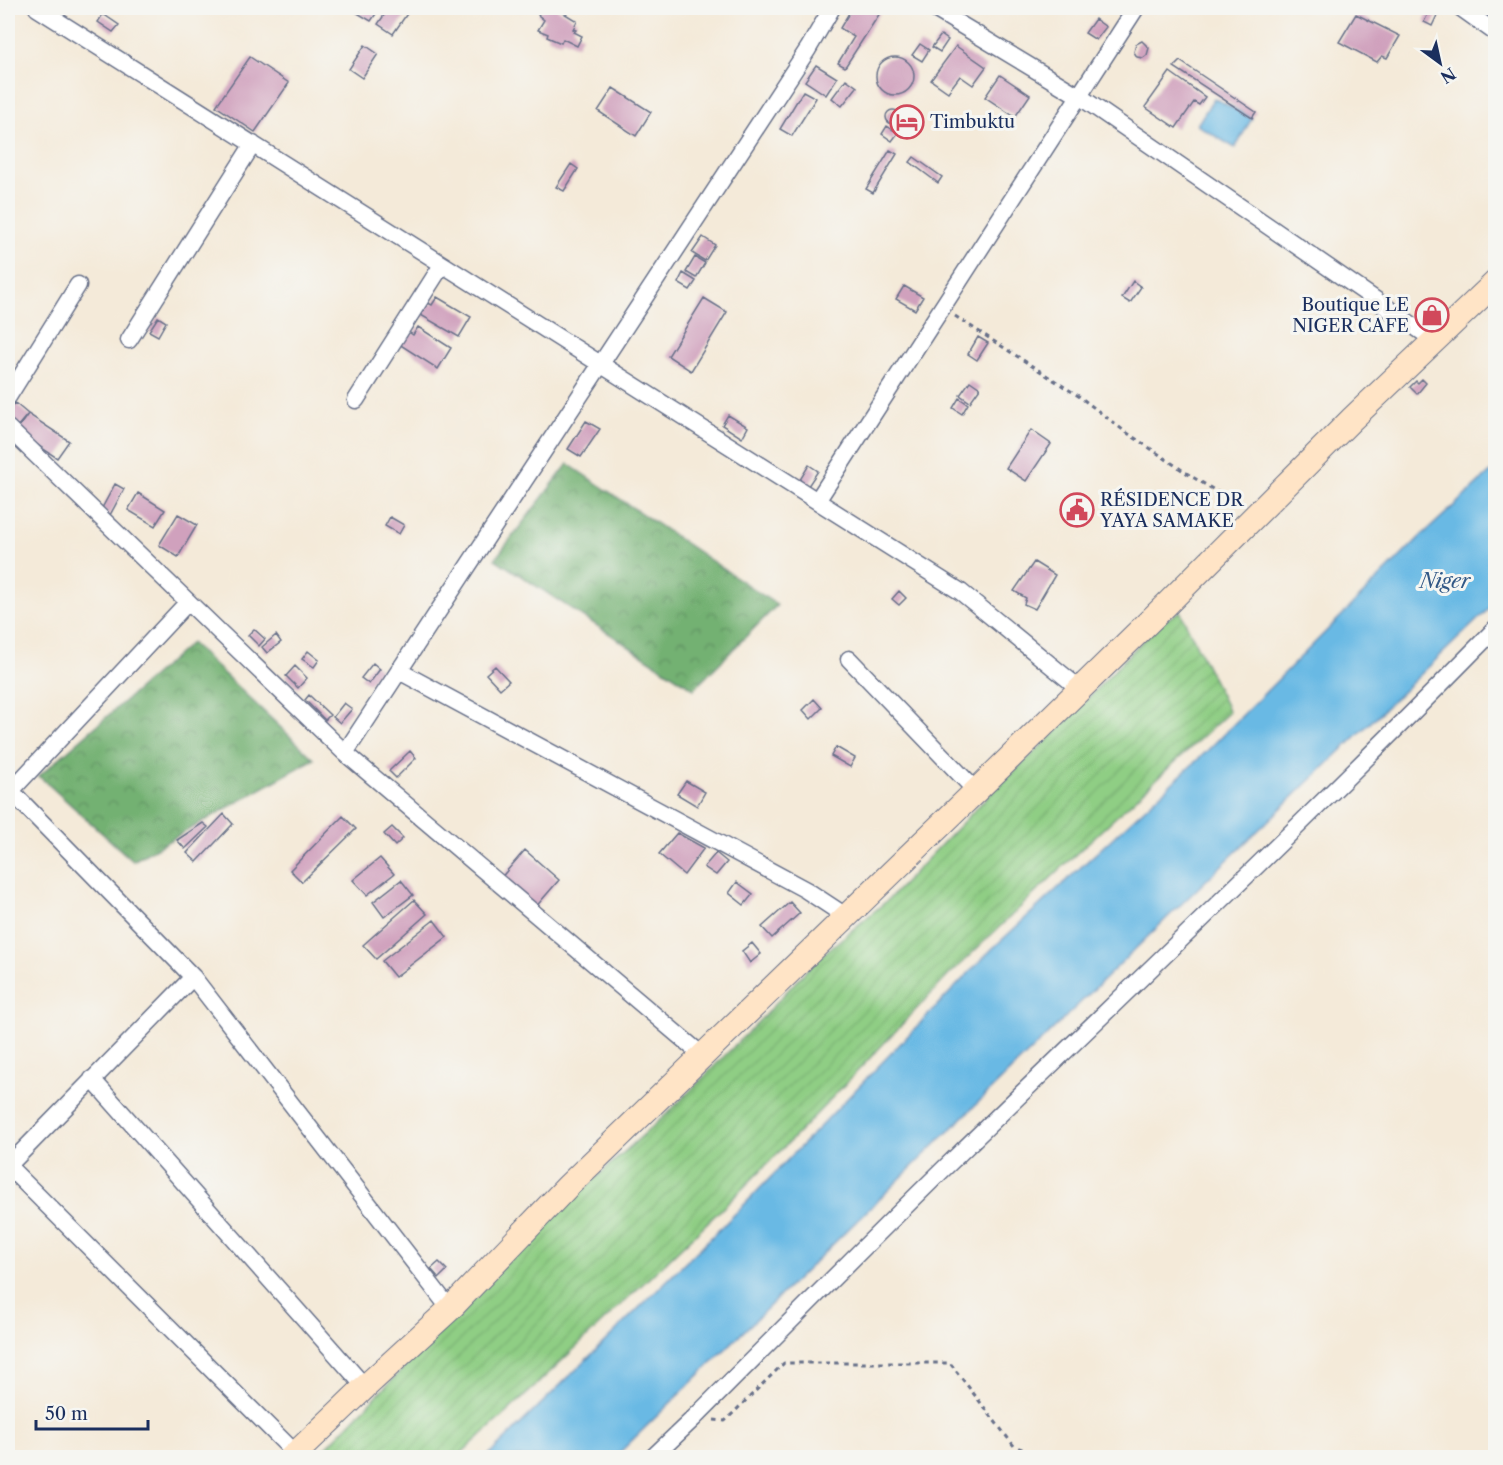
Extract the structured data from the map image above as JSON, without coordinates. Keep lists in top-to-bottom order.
{
  "water": ["Niger"],
  "places": {
    "hotel": ["Timbuktu"],
    "shop": ["Boutique LE NIGER CAFE"],
    "public building": ["RÉSIDENCE DR YAYA SAMAKE"]
  },
  "scale_bar": "50 m",
  "north": "bottom right"
}
